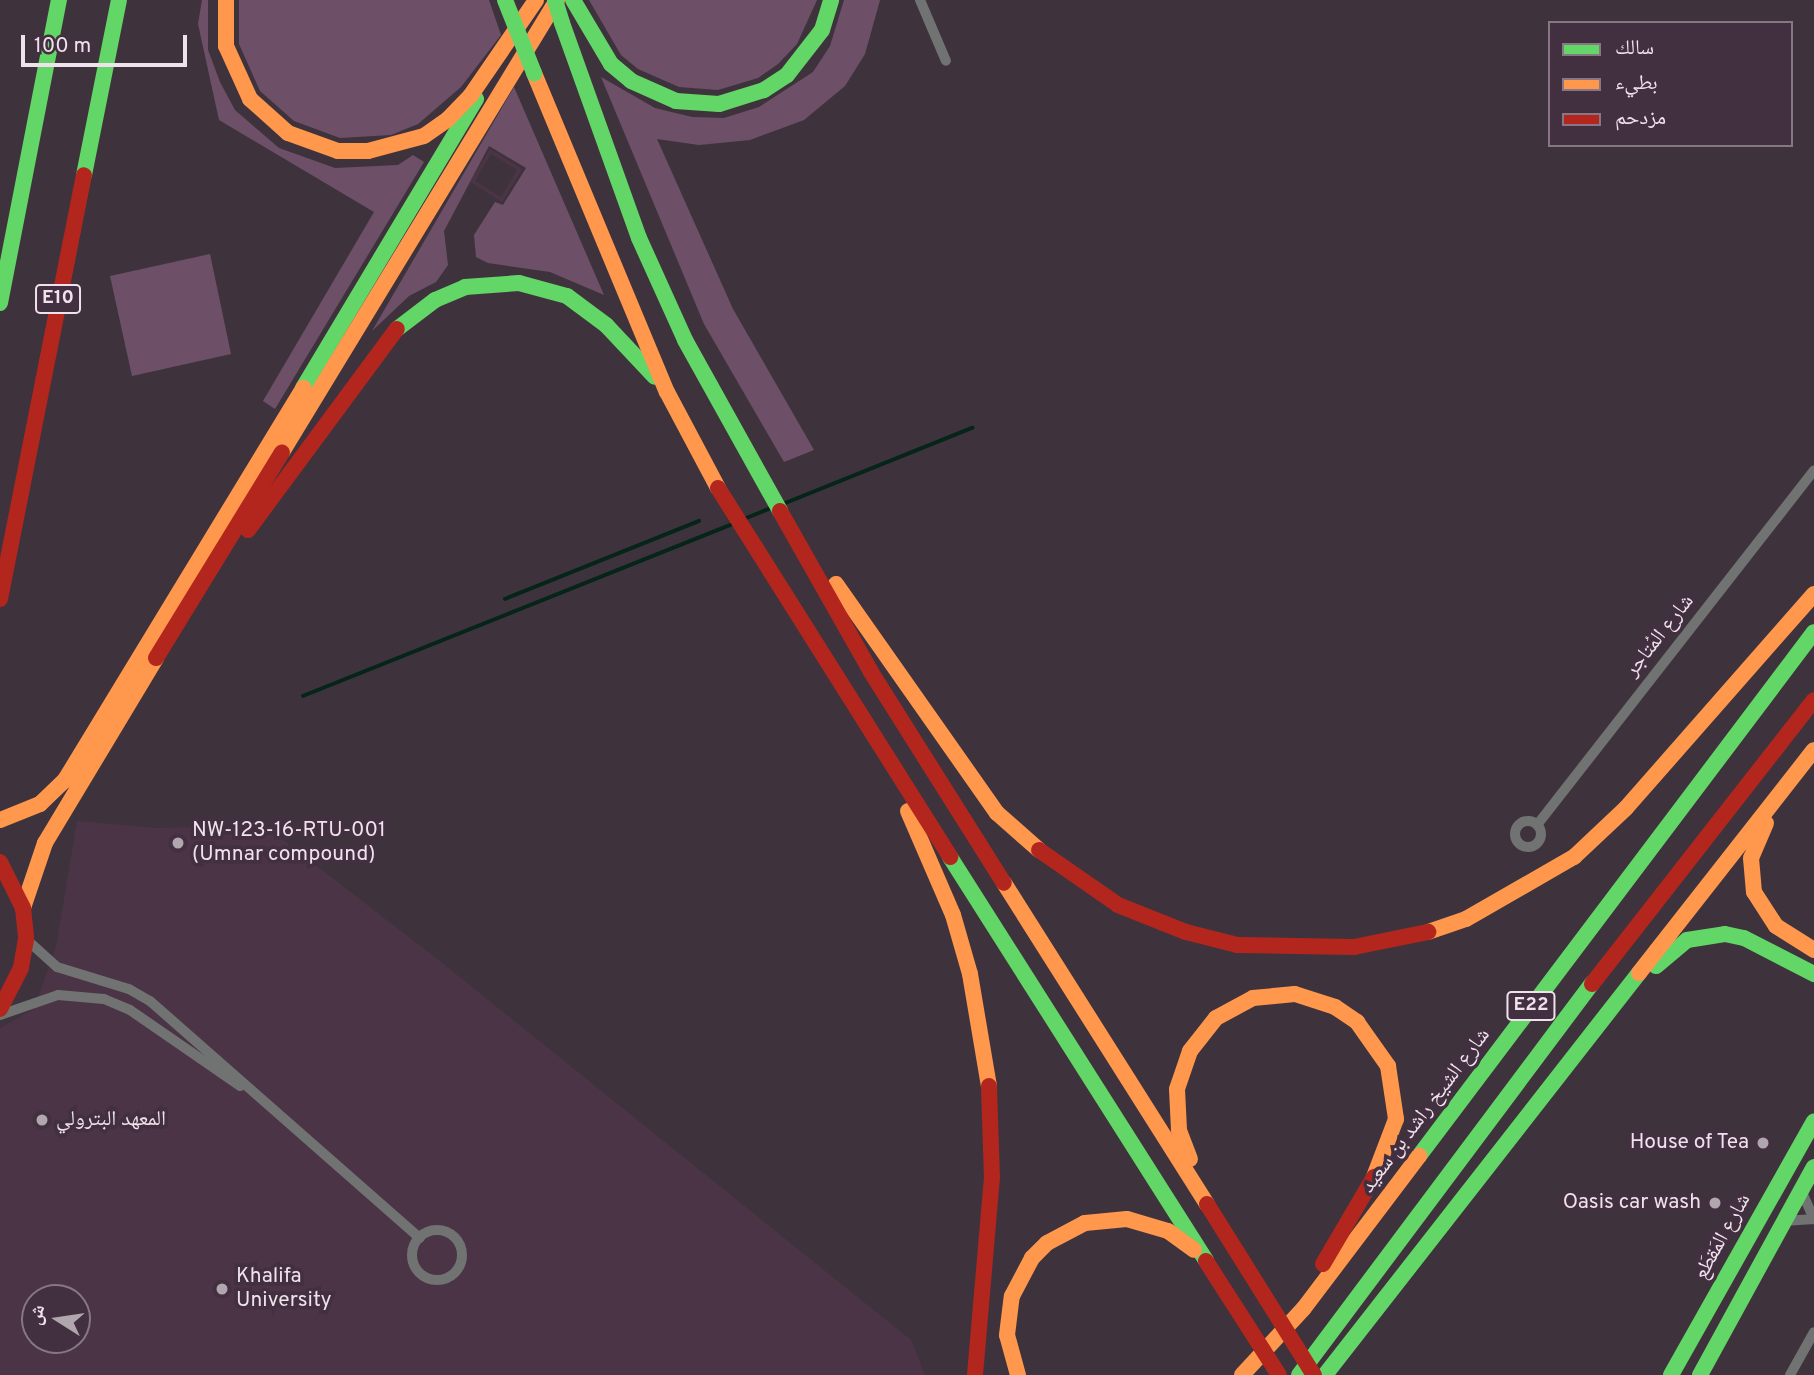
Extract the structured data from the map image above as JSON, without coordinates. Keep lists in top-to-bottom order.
{
  "streets": {
    "main road": [
      "E10",
      "E22",
      "شارع الشيخ راشد بن سعيد",
      "شارع المَقطَع"
    ],
    "street": ["شارع المُتاجر"]
  },
  "places": [
    "NW-123-16-RTU-001 (Umnar compound)",
    "المعهد البترولي",
    "House of Tea",
    "Oasis car wash",
    "Khalifa University"
  ],
  "legend": ["سالك", "بطيء", "مزدحم"],
  "scale_bar": "100 m",
  "north": "left"
}
